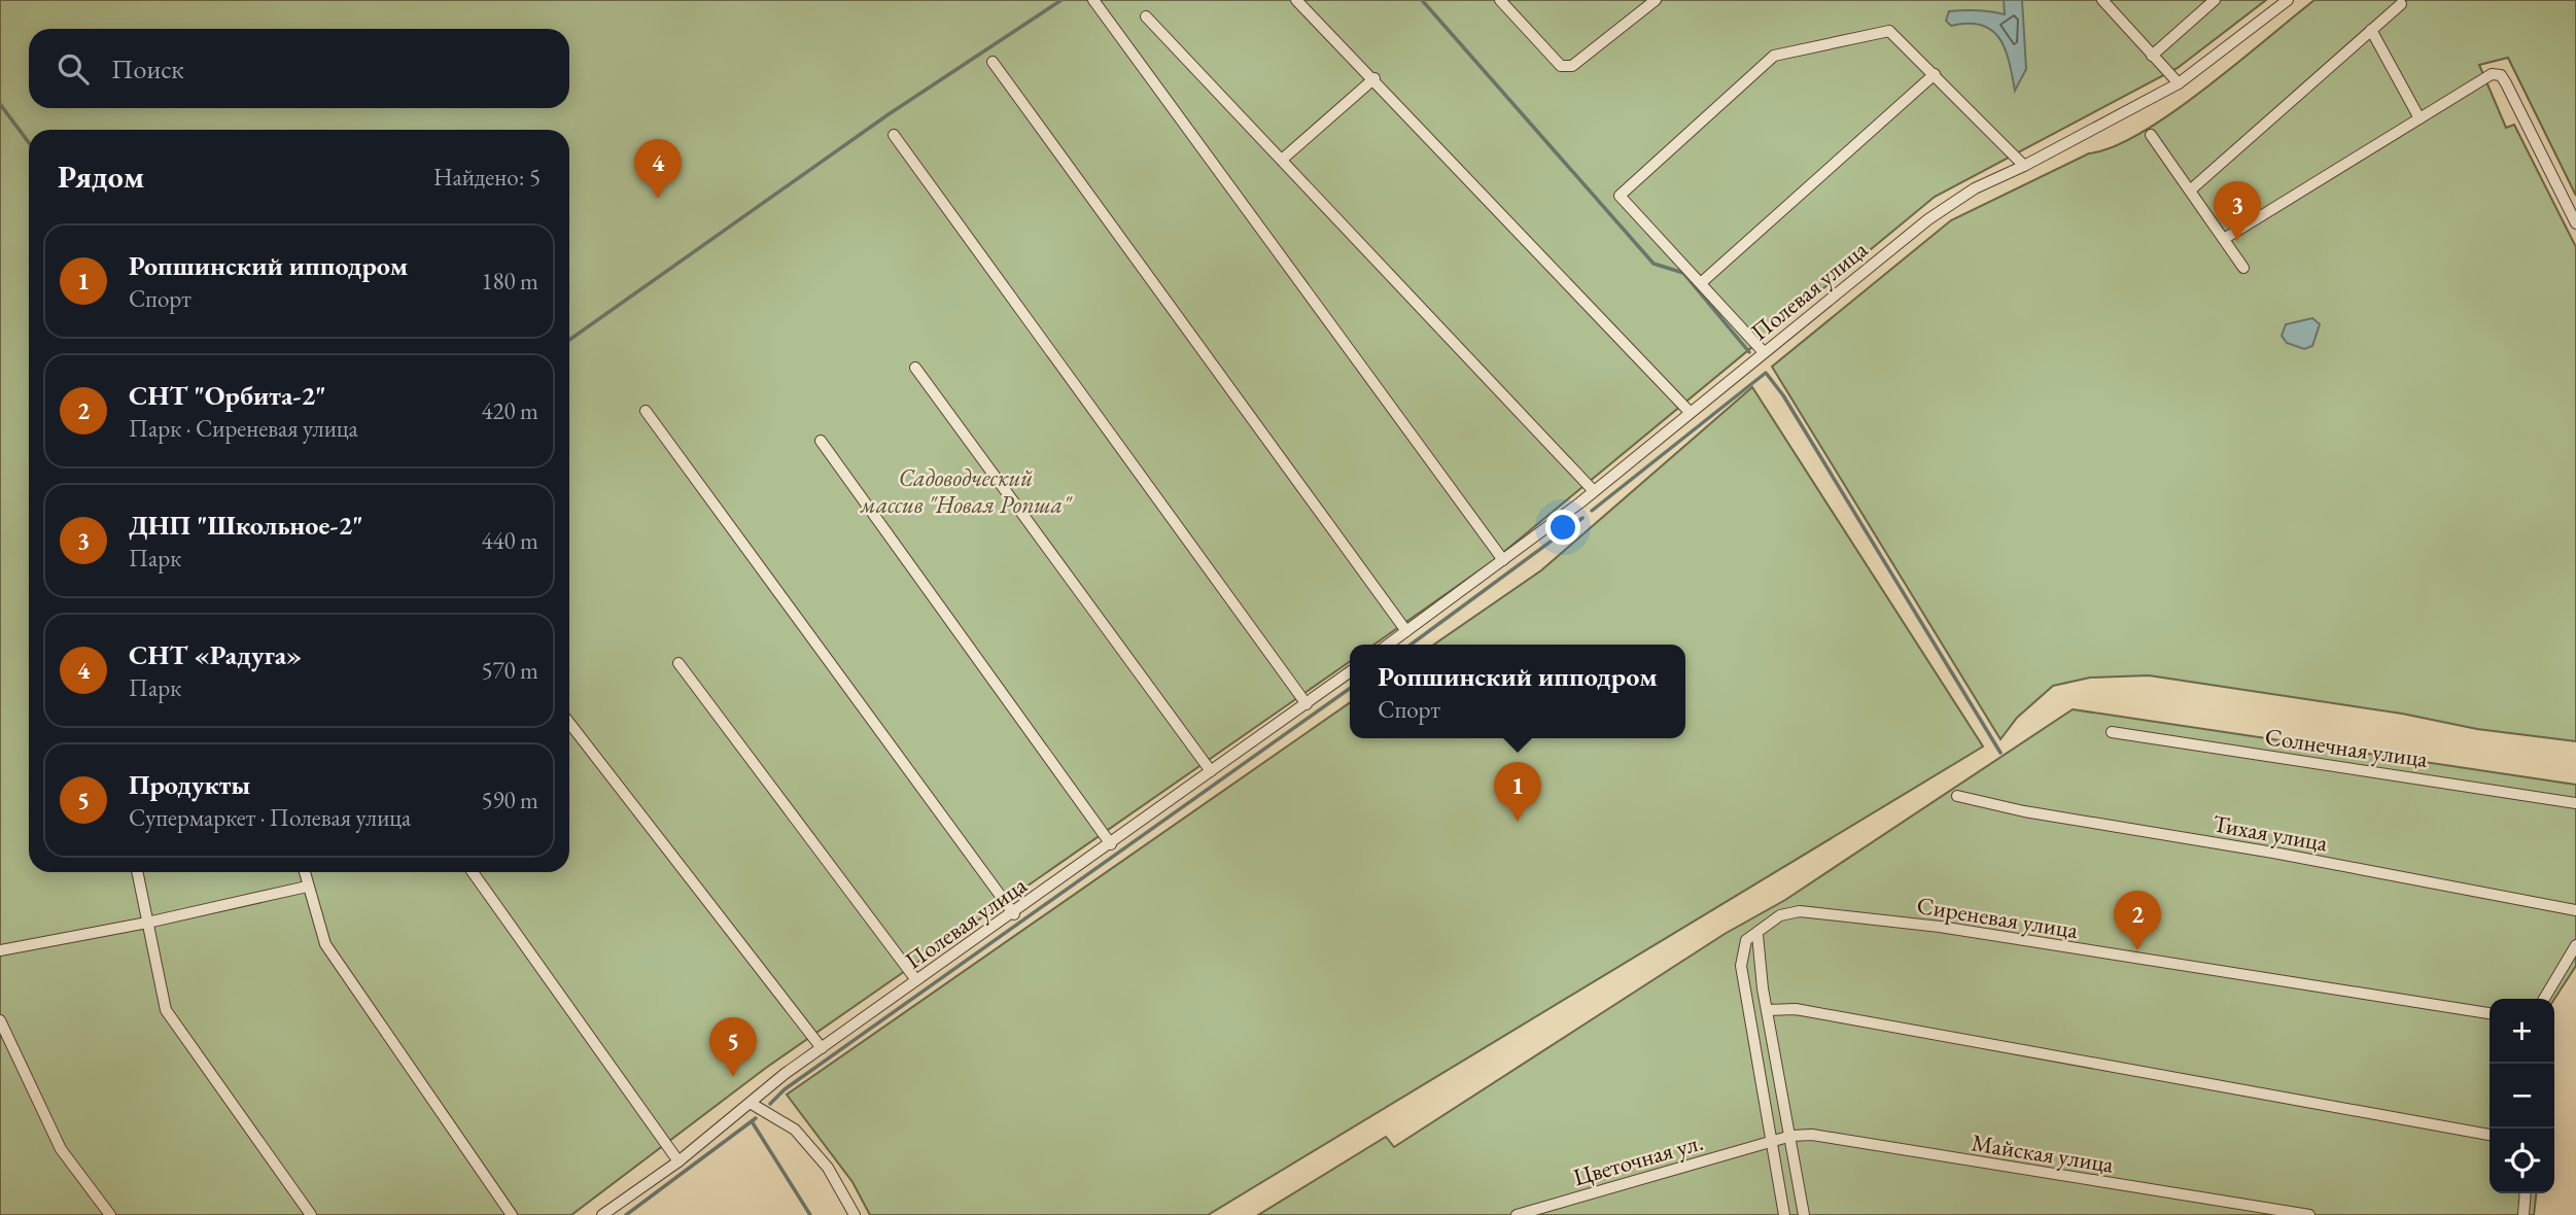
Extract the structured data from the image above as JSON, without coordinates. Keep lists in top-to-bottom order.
{
  "streets": {
    "street": [
      "Полевая улица",
      "Солнечная улица",
      "Тихая улица",
      "Сиреневая улица",
      "Майская улица",
      "Цветочная ул."
    ]
  },
  "crossings": [
    ["Майская улица", "Цветочная ул."]
  ],
  "parks": ["Садоводческий массив \"Новая Ропша\""],
  "page": {
    "search": "Поиск",
    "heading": ["Рядом", "Найдено: 5"],
    "pins": [
      "4",
      "3",
      "1",
      "2",
      "5"
    ],
    "list": [
      {
        "mark": "1",
        "name": "Ропшинский ипподром",
        "note": "Спорт",
        "value": "180 m"
      },
      {
        "mark": "2",
        "name": "СНТ \"Орбита-2\"",
        "note": "Парк · Сиреневая улица",
        "value": "420 m"
      },
      {
        "mark": "3",
        "name": "ДНП \"Школьное-2\"",
        "note": "Парк",
        "value": "440 m"
      },
      {
        "mark": "4",
        "name": "СНТ «Радуга»",
        "note": "Парк",
        "value": "570 m"
      },
      {
        "mark": "5",
        "name": "Продукты",
        "note": "Супермаркет · Полевая улица",
        "value": "590 m"
      }
    ],
    "popup": ["Ропшинский ипподром", "Спорт"],
    "map_buttons": ["+", "−"]
  }
}
